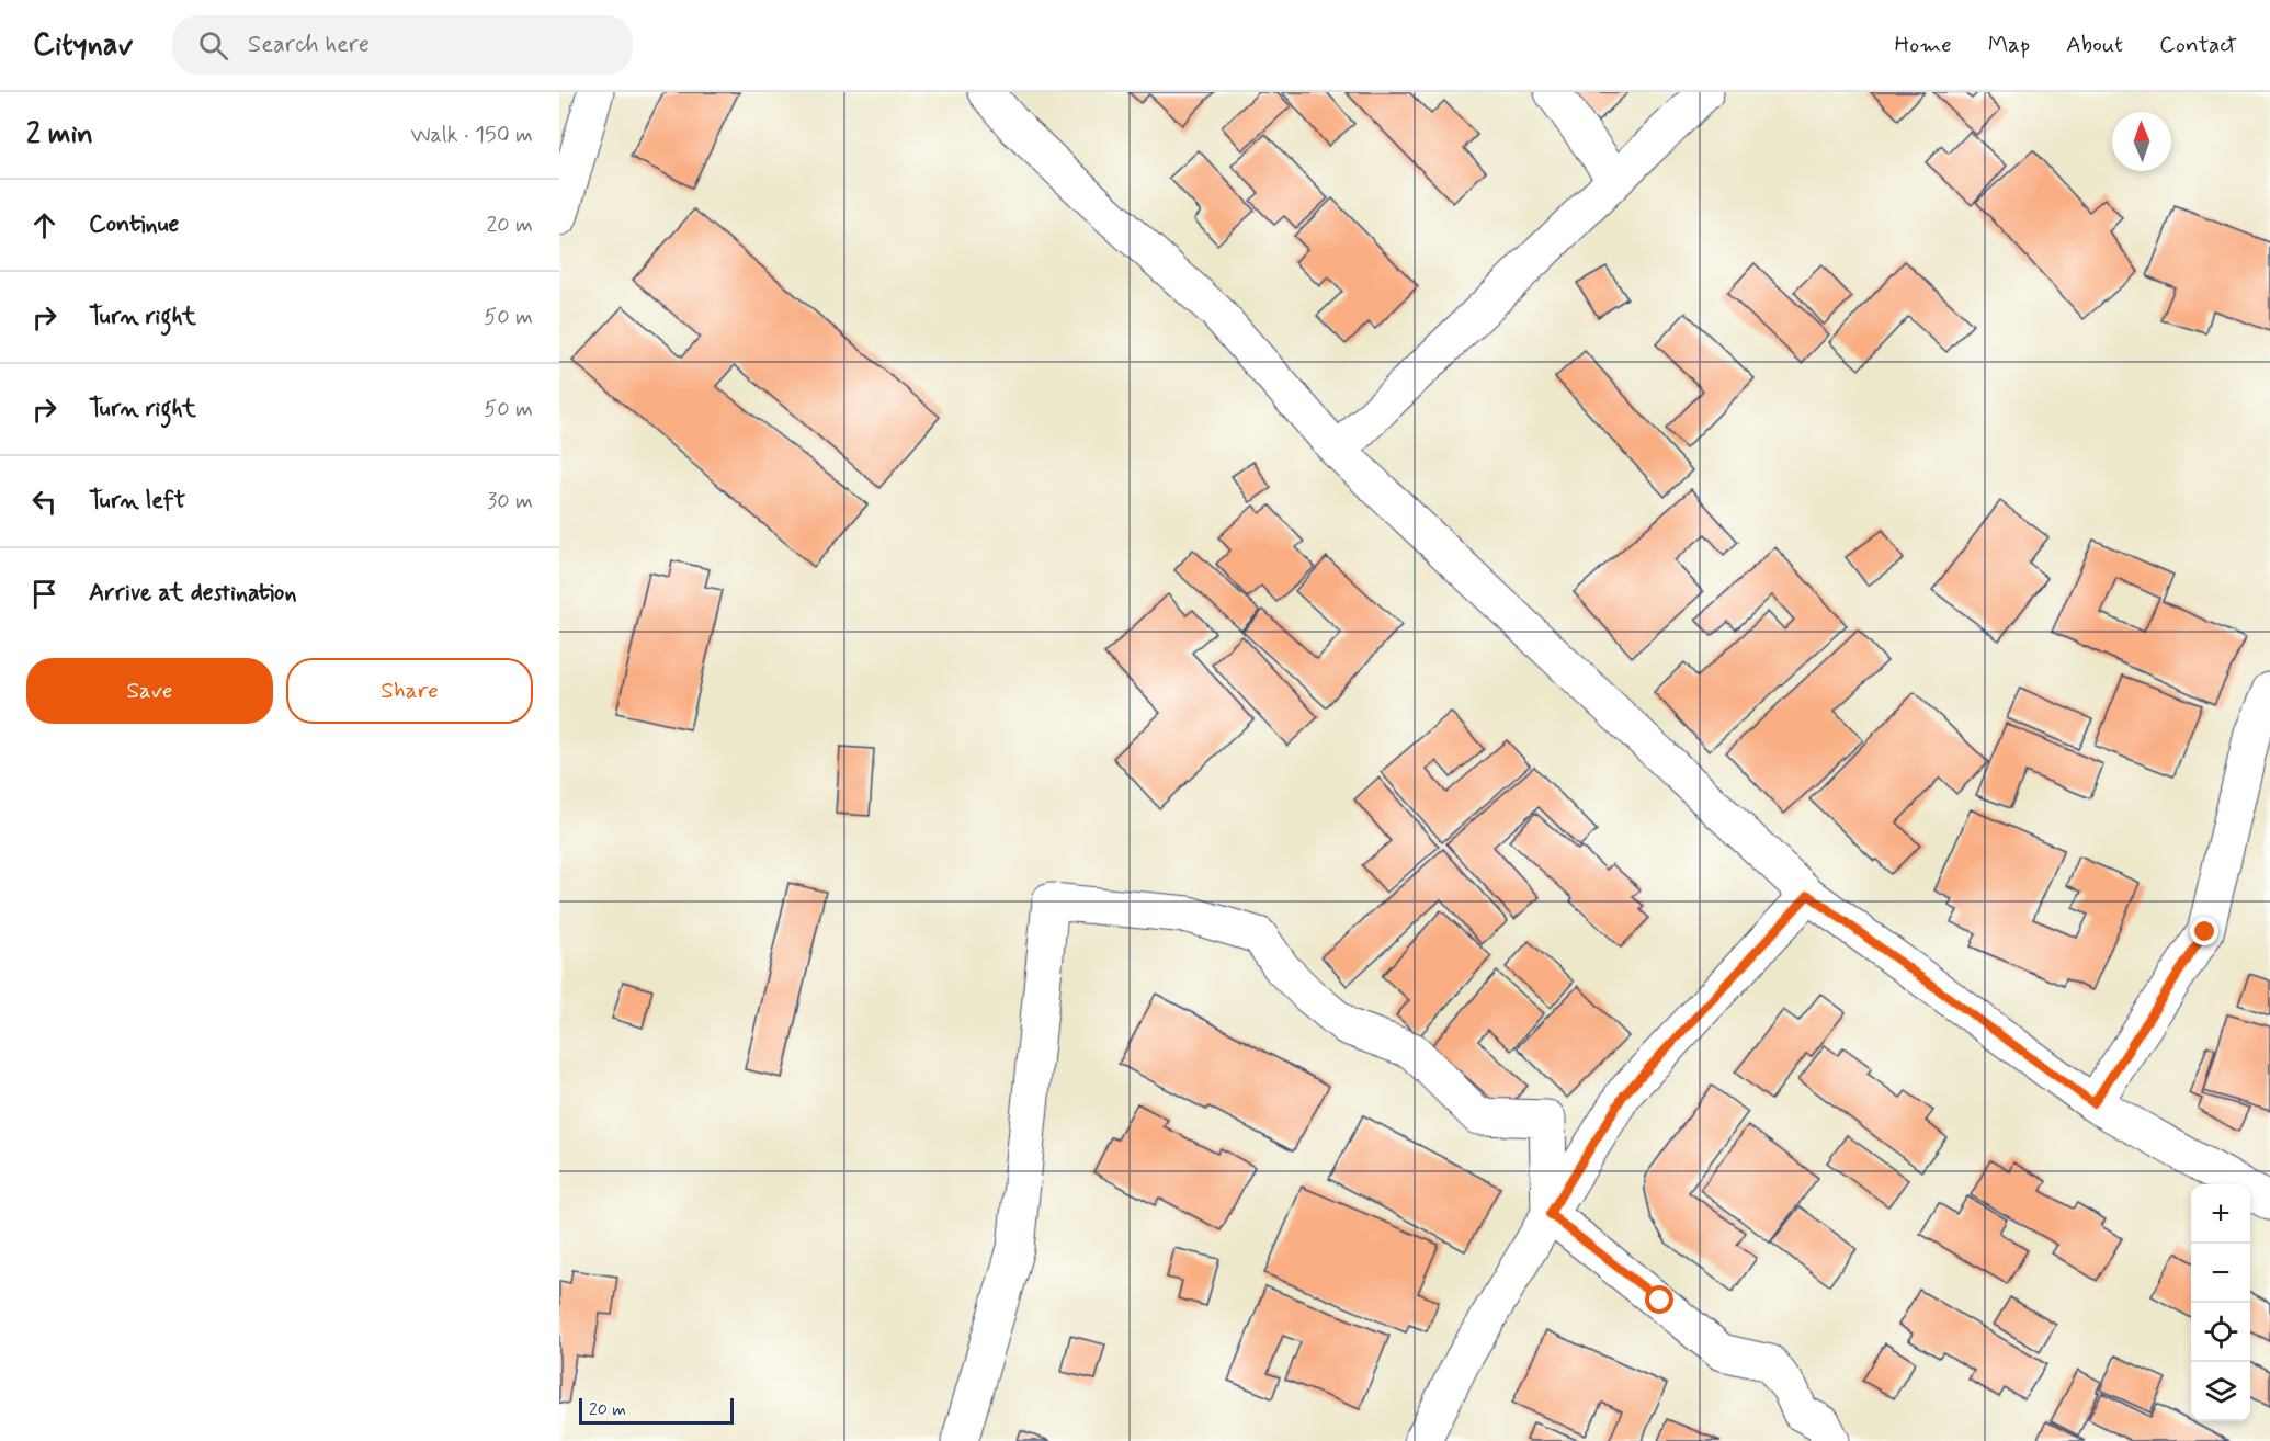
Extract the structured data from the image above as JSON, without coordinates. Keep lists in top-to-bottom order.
{
  "scale_bar": "20 m",
  "north": "top",
  "page": {
    "header": "Citynav",
    "search": "Search here",
    "nav": [
      "Home",
      "Map",
      "About",
      "Contact"
    ],
    "heading": ["2 min", "Walk · 150 m"],
    "list": [
      ["Continue", "20 m"],
      ["Turn right", "50 m"],
      ["Turn right", "50 m"],
      ["Turn left", "30 m"],
      "Arrive at destination"
    ],
    "buttons": ["Save", "Share"],
    "map_buttons": ["+", "−"],
    "scale": "20 m"
  }
}
